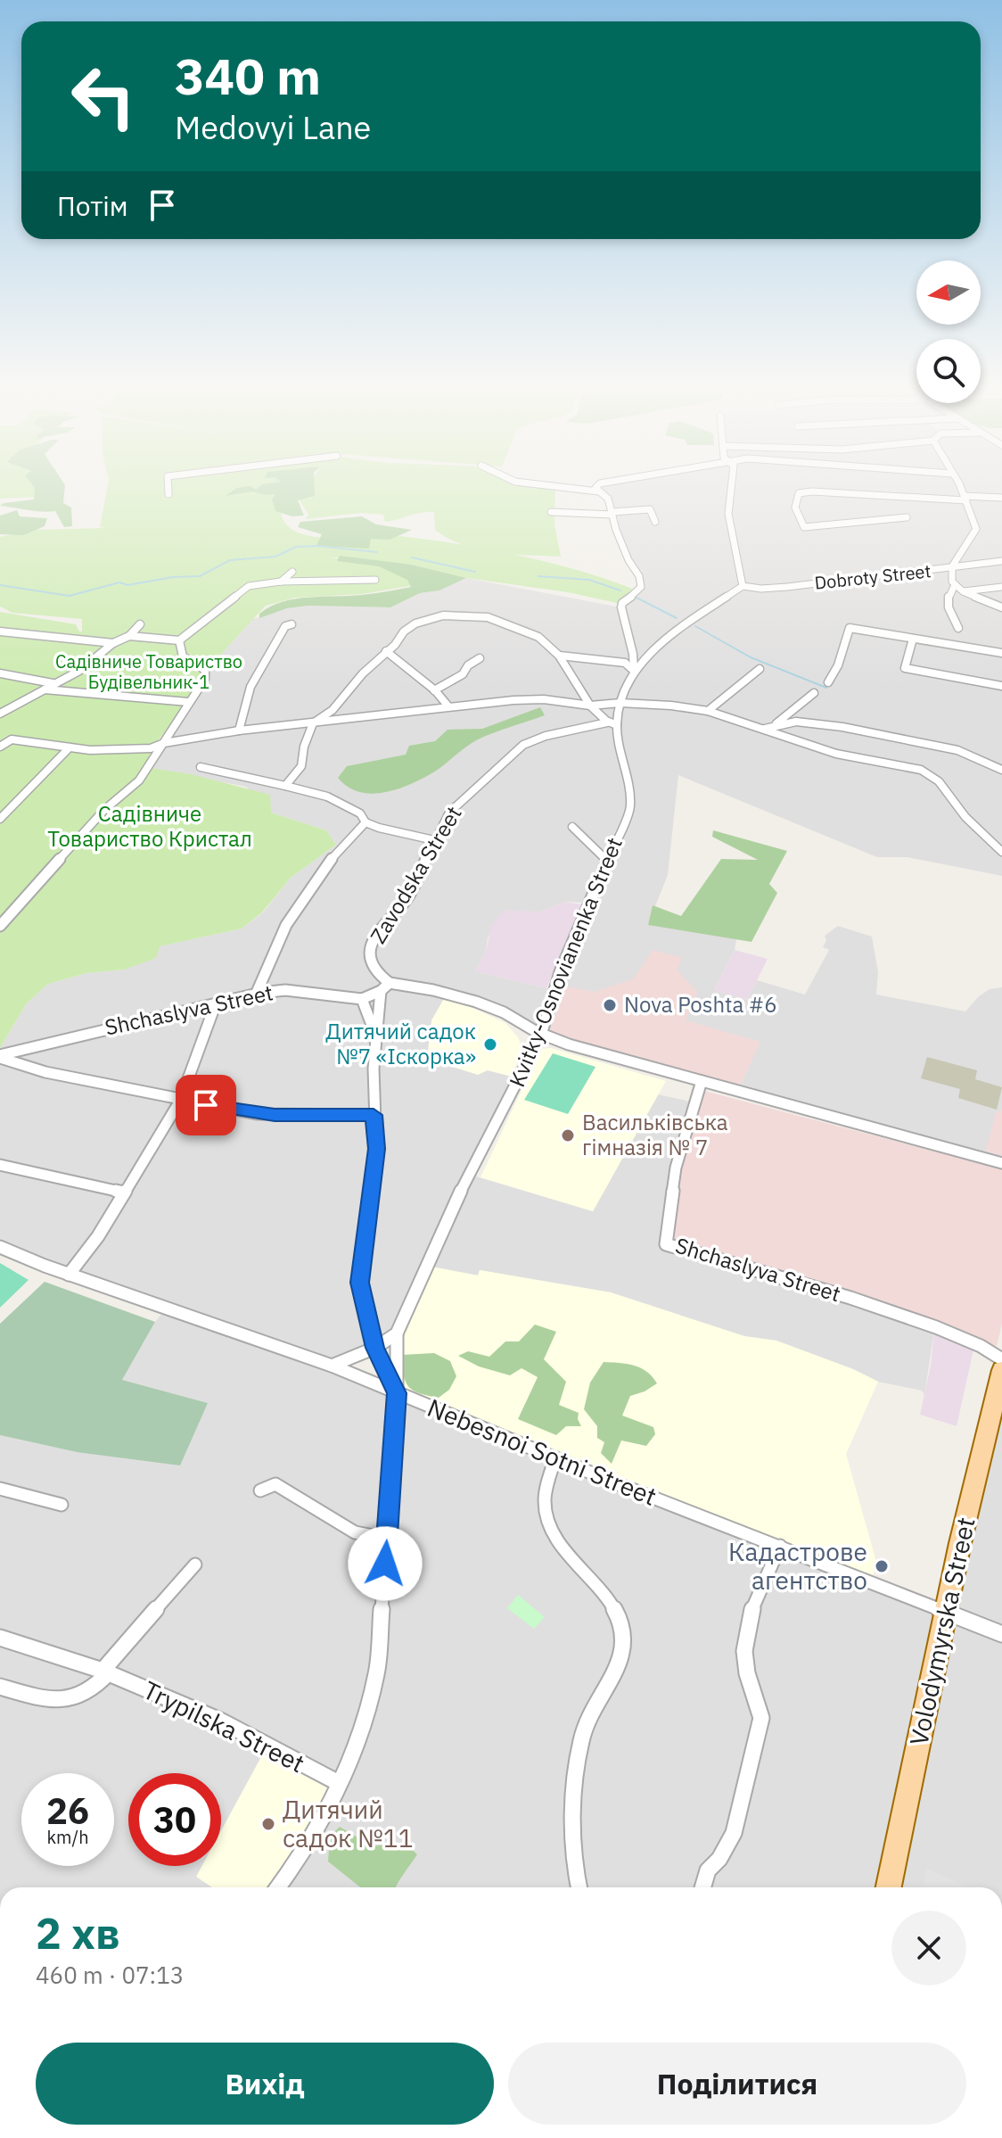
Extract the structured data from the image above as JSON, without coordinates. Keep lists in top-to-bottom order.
{
  "streets": {
    "main road": ["Volodymyrska Street"],
    "street": [
      "Dobroty Street",
      "Zavodska Street",
      "Kvitky-Osnovianenka Street",
      "Shchaslyva Street",
      "Nebesnoi Sotni Street",
      "Trypilska Street"
    ]
  },
  "crossings": [
    ["Dobroty Street", "Kvitky-Osnovianenka Street"],
    ["Zavodska Street", "Kvitky-Osnovianenka Street"],
    ["Zavodska Street", "Shchaslyva Street"],
    ["Kvitky-Osnovianenka Street", "Shchaslyva Street"],
    ["Nebesnoi Sotni Street", "Volodymyrska Street"]
  ],
  "parks": ["Садівниче Товариство Будівельник-1", "Садівниче Товариство Кристал"],
  "places": [
    "Nova Poshta #6",
    "Дитячий садок №7 «Іскорка»",
    "Васильківська гімназія № 7",
    "Кадастрове агентство",
    "Дитячий садок №11"
  ],
  "north": "left",
  "page": {
    "turn": ["340 m", "Medovyi Lane"],
    "then": "Потім",
    "speed": "26 km/h",
    "limit": "30",
    "heading": ["2 хв", "460 m · 07:13"],
    "buttons": ["Вихід", "Поділитися"]
  }
}
